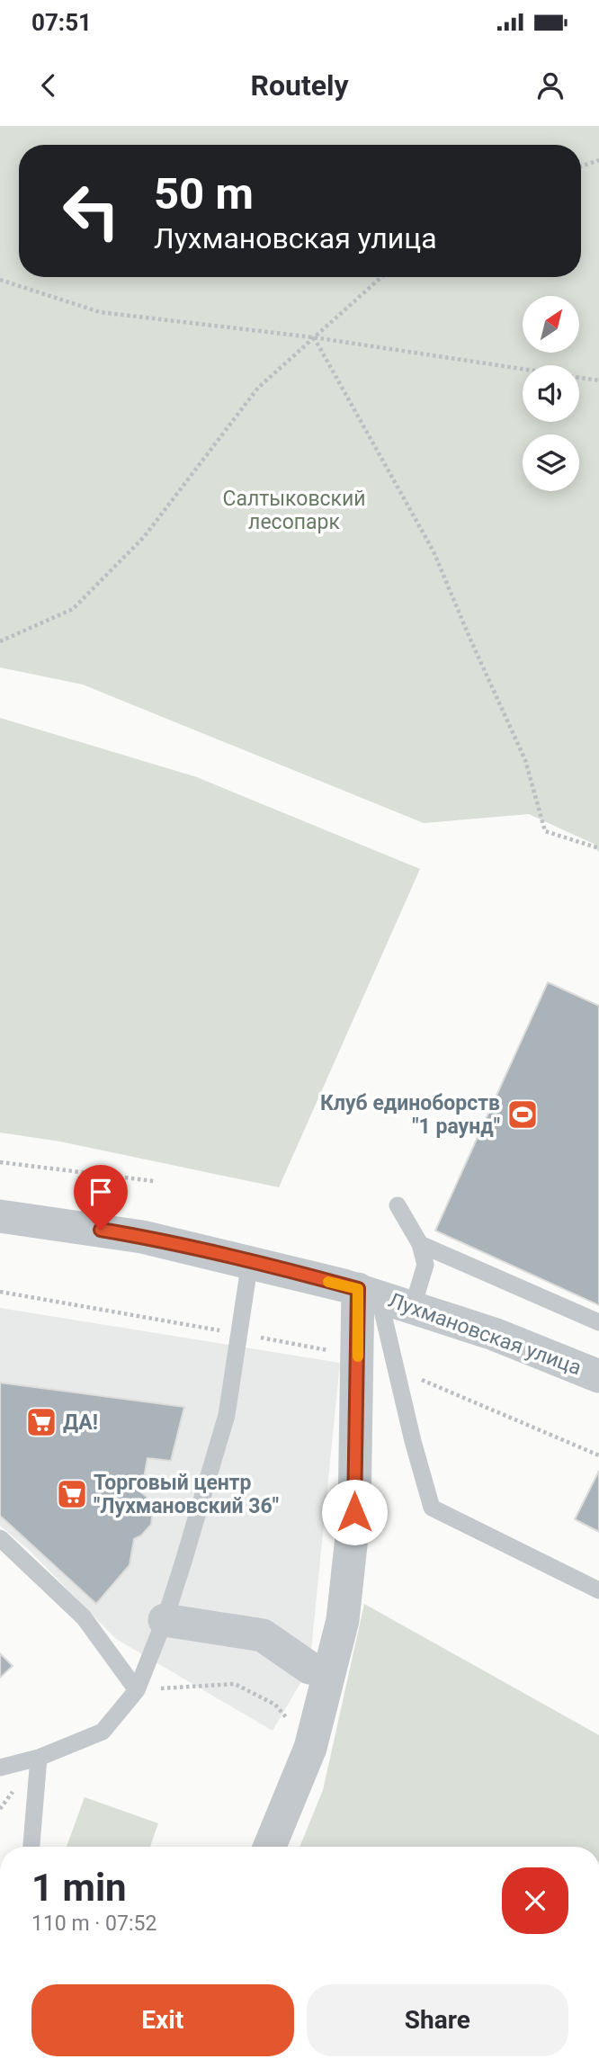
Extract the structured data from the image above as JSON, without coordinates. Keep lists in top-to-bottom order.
{
  "streets": {
    "street": ["Лухмановская улица"]
  },
  "parks": ["Салтыковский лесопарк"],
  "places": {
    "sports": ["Клуб единоборств \"1 раунд\""],
    "supermarket": ["ДА!", "Торговый центр \"Лухмановский 36\""]
  },
  "north": "top right",
  "page": {
    "status": "07:51",
    "header": "Routely",
    "turn": ["50 m", "Лухмановская улица"],
    "heading": ["1 min", "110 m · 07:52"],
    "buttons": ["Exit", "Share"]
  }
}
